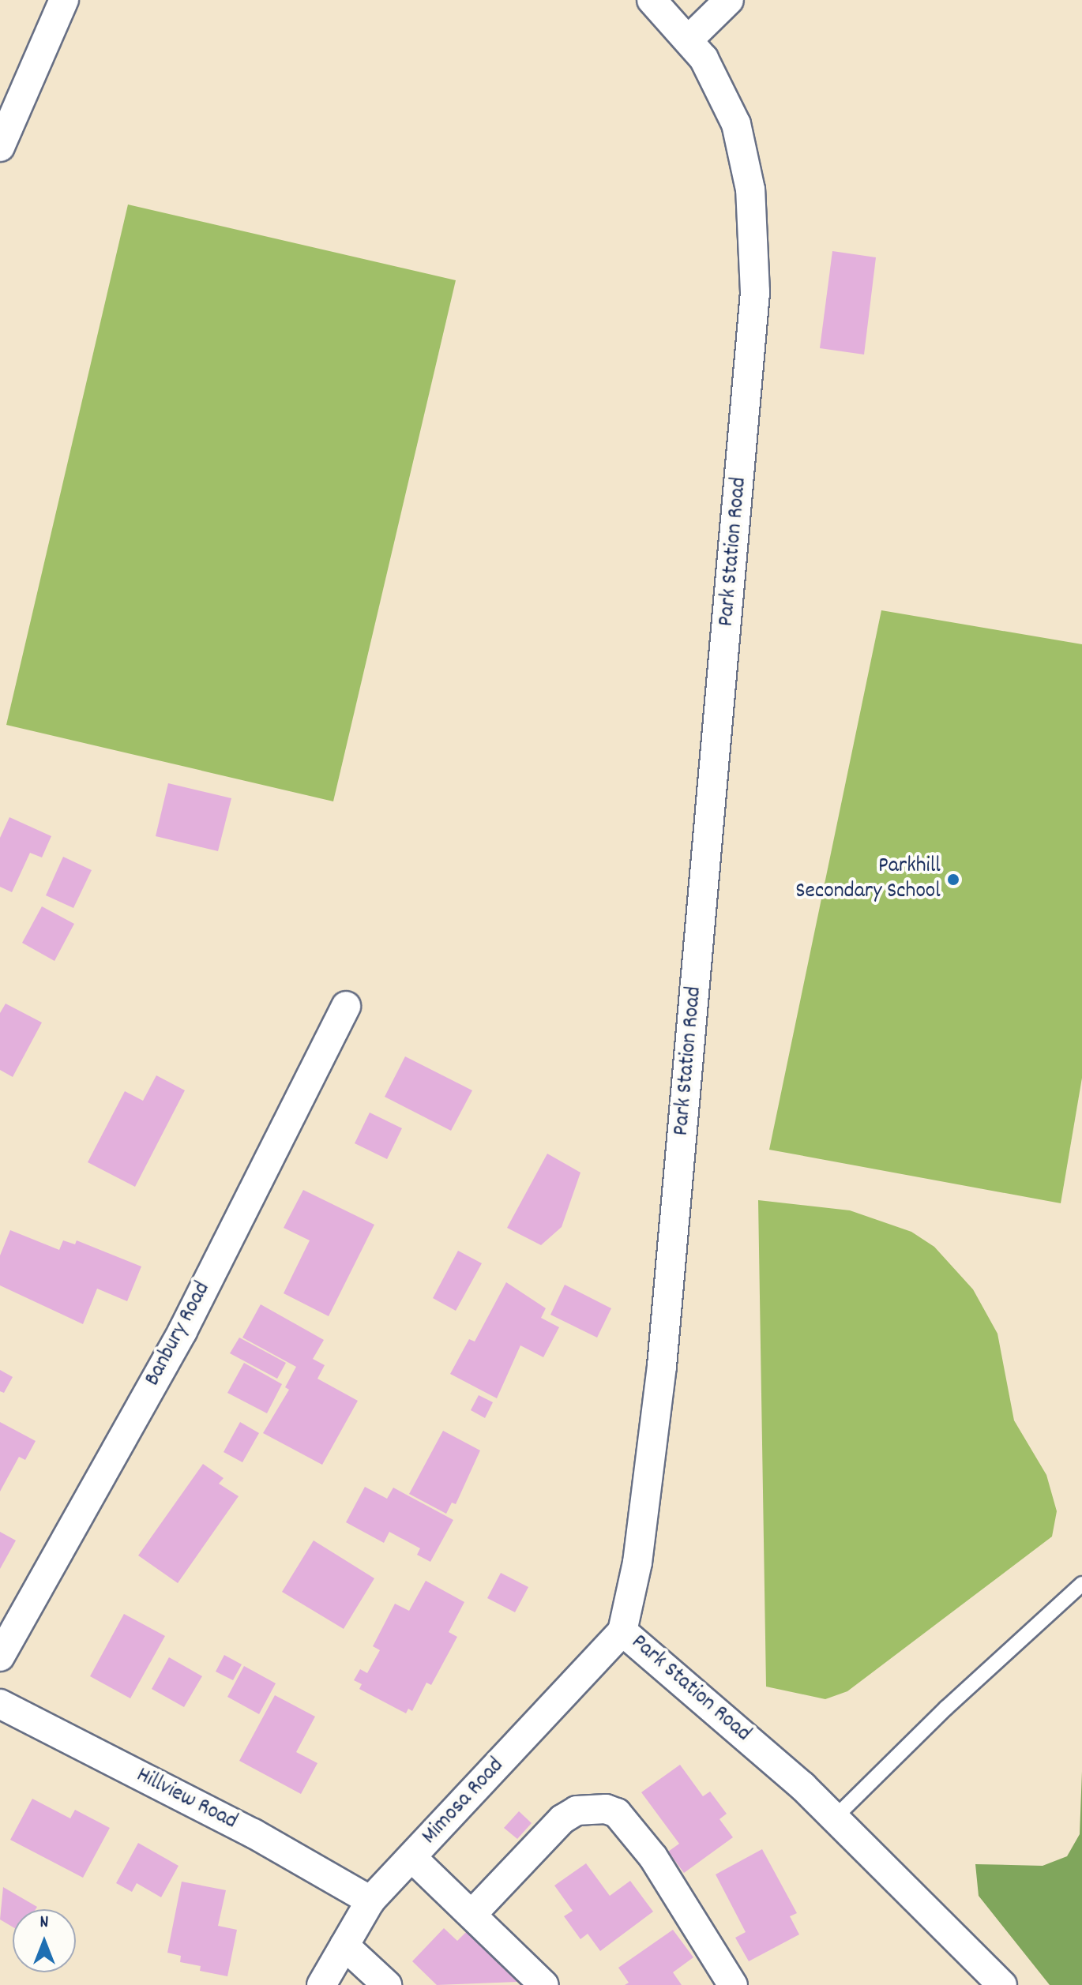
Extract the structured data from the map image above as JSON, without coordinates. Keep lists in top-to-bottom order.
{
  "streets": {
    "street": [
      "Park Station Road",
      "Banbury Road",
      "Hillview Road",
      "Mimosa Road"
    ]
  },
  "crossings": [
    ["Park Station Road", "Mimosa Road"],
    ["Hillview Road", "Mimosa Road"]
  ],
  "places": ["Parkhill Secondary School"],
  "north": "top"
}
